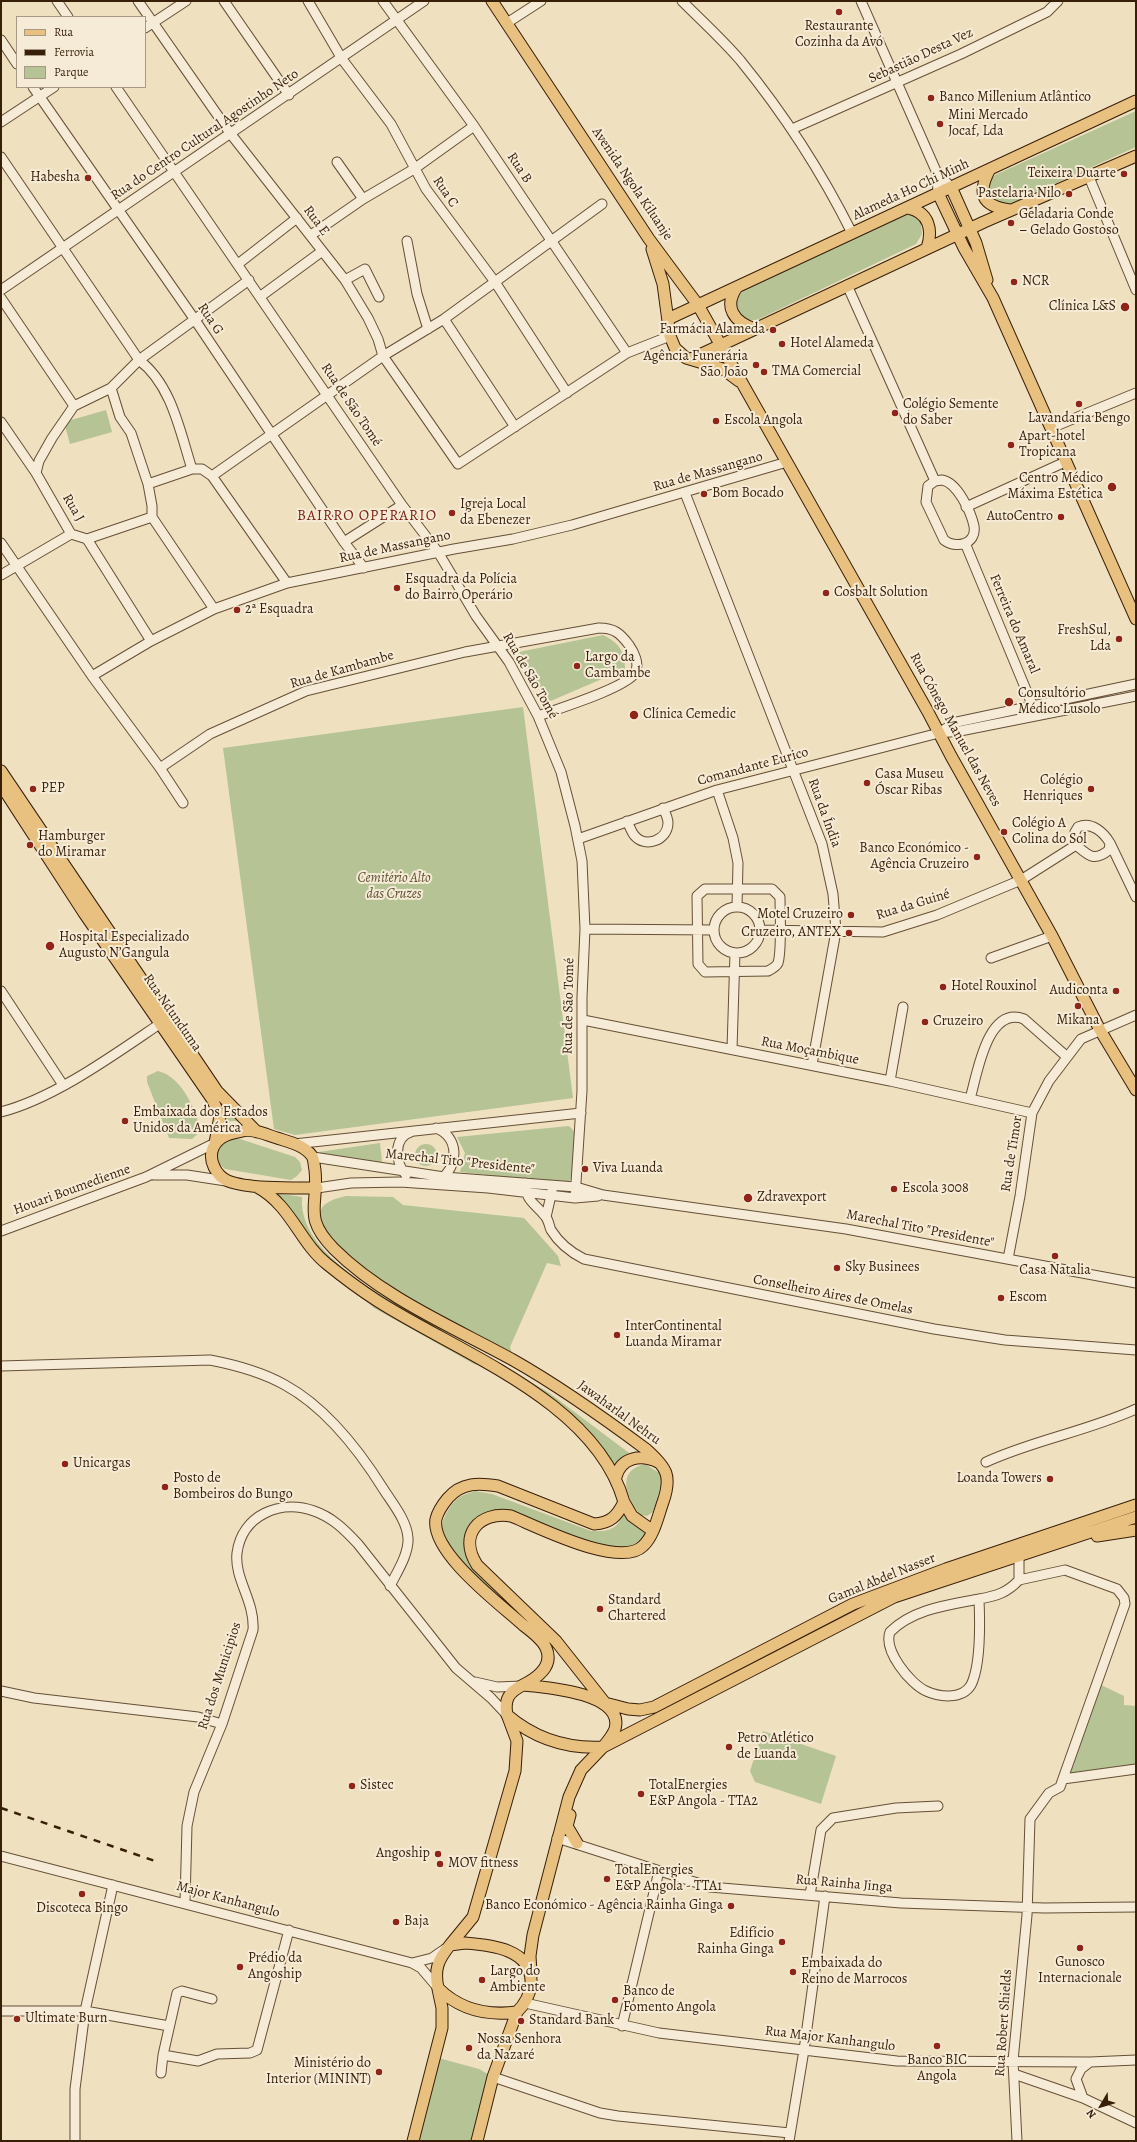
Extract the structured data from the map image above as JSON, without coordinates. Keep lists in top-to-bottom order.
{
  "streets": {
    "main road": [
      "Avenida Ngola Kiluanje",
      "Alameda Ho Chi Minh",
      "Rua Cónego Manuel das Neves",
      "Rua Ndunduma",
      "Jawaharlal Nehru",
      "Gamal Abdel Nasser"
    ],
    "street": [
      "Sebastião Desta Vez",
      "Rua do Centro Cultural Agostinho Neto",
      "Rua B",
      "Rua C",
      "Rua E",
      "Rua G",
      "Rua de São Tomé",
      "Rua de Massangano",
      "Rua J",
      "Ferreira do Amaral",
      "Rua de Kambambe",
      "Comandante Eurico",
      "Rua da Índia",
      "Rua da Guiné",
      "Rua Moçambique",
      "Rua de Timor",
      "Marechal Tito \"Presidente\"",
      "Houari Boumedienne",
      "Conselheiro Aires de Omelas",
      "Rua dos Municipios",
      "Rua Rainha Jinga",
      "Major Kanhangulo",
      "Rua Robert Shields",
      "Rua Major Kanhangulo"
    ]
  },
  "crossings": [
    ["Rua do Centro Cultural Agostinho Neto", "Rua B"],
    ["Rua do Centro Cultural Agostinho Neto", "Rua C"],
    ["Rua do Centro Cultural Agostinho Neto", "Rua E"],
    ["Rua do Centro Cultural Agostinho Neto", "Rua G"],
    ["Rua do Centro Cultural Agostinho Neto", "Rua de São Tomé"],
    ["Avenida Ngola Kiluanje", "Alameda Ho Chi Minh"],
    ["Avenida Ngola Kiluanje", "Rua Cónego Manuel das Neves"],
    ["Rua G", "Rua de Massangano"],
    ["Rua de São Tomé", "Rua de Massangano"],
    ["Rua de São Tomé", "Rua de Kambambe"],
    ["Rua de São Tomé", "Comandante Eurico"],
    ["Rua de São Tomé", "Rua Moçambique"],
    ["Rua de São Tomé", "Marechal Tito \"Presidente\""],
    ["Rua de Massangano", "Rua J"],
    ["Rua de Massangano", "Rua Cónego Manuel das Neves"],
    ["Rua de Massangano", "Rua da Índia"],
    ["Ferreira do Amaral", "Comandante Eurico"],
    ["Rua Cónego Manuel das Neves", "Comandante Eurico"],
    ["Rua Cónego Manuel das Neves", "Rua da Guiné"],
    ["Rua Cónego Manuel das Neves", "Rua de Timor"],
    ["Comandante Eurico", "Rua da Índia"],
    ["Rua da Índia", "Rua da Guiné"],
    ["Rua da Índia", "Rua Moçambique"],
    ["Rua Moçambique", "Rua de Timor"],
    ["Rua de Timor", "Marechal Tito \"Presidente\""],
    ["Marechal Tito \"Presidente\"", "Conselheiro Aires de Omelas"],
    ["Marechal Tito \"Presidente\"", "Jawaharlal Nehru"],
    ["Jawaharlal Nehru", "Gamal Abdel Nasser"],
    ["Rua dos Municipios", "Major Kanhangulo"],
    ["Rua Rainha Jinga", "Rua Robert Shields"],
    ["Major Kanhangulo", "Rua Major Kanhangulo"],
    ["Rua Robert Shields", "Rua Major Kanhangulo"]
  ],
  "districts": ["BAIRRO OPERARIO"],
  "parks": ["Cemitério Alto das Cruzes"],
  "places": [
    "Restaurante Cozinha da Avó",
    "Banco Millenium Atlântico",
    "Mini Mercado Jocaf, Lda",
    "Teixeira Duarte",
    "Habesha",
    "Pastelaria Nilo",
    "Geladaria Conde – Gelado Gostoso",
    "NCR",
    "Clínica L&S",
    "Farmácia Alameda",
    "Hotel Alameda",
    "Agência Funerária São João",
    "TMA Comercial",
    "Lavandaria Bengo",
    "Colégio Semente do Saber",
    "Escola Angola",
    "Apart-hotel Tropicana",
    "Centro Médico Máxima Estética",
    "Bom Bocado",
    "Igreja Local da Ebenezer",
    "AutoCentro",
    "Esquadra da Polícia do Bairro Operário",
    "Cosbalt Solution",
    "2ª Esquadra",
    "FreshSul, Lda",
    "Largo da Cambambe",
    "Consultório Médico Lusolo",
    "Clínica Cemedic",
    "Casa Museu Óscar Ribas",
    "PEP",
    "Colégio Henriques",
    "Colégio A Colina do Sol",
    "Hamburger do Miramar",
    "Banco Económico - Agência Cruzeiro",
    "Motel Cruzeiro",
    "Cruzeiro, ANTEX",
    "Hospital Especializado Augusto N’Gangula",
    "Hotel Rouxinol",
    "Audiconta",
    "Mikana",
    "Cruzeiro",
    "Embaixada dos Estados Unidos da América",
    "Viva Luanda",
    "Escola 3008",
    "Zdravexport",
    "Casa Natalia",
    "Sky Businees",
    "Escom",
    "InterContinental Luanda Miramar",
    "Unicargas",
    "Loanda Towers",
    "Posto de Bombeiros do Bungo",
    "Standard Chartered",
    "Petro Atlético de Luanda",
    "Sistec",
    "TotalEnergies E&P Angola - TTA2",
    "Angoship",
    "MOV fitness",
    "TotalEnergies E&P Angola - TTA1",
    "Discoteca Bingo",
    "Banco Económico - Agência Rainha Ginga",
    "Baja",
    "Edifício Rainha Ginga",
    "Gunosco Internacionale",
    "Prédio da Angoship",
    "Embaixada do Reino de Marrocos",
    "Largo do Ambiente",
    "Banco de Fomento Angola",
    "Ultimate Burn",
    "Standard Bank",
    "Banco BIC Angola",
    "Nossa Senhora da Nazaré",
    "Ministério do Interior (MININT)"
  ],
  "legend": ["Rua", "Ferrovia", "Parque"],
  "north": "bottom left"
}
